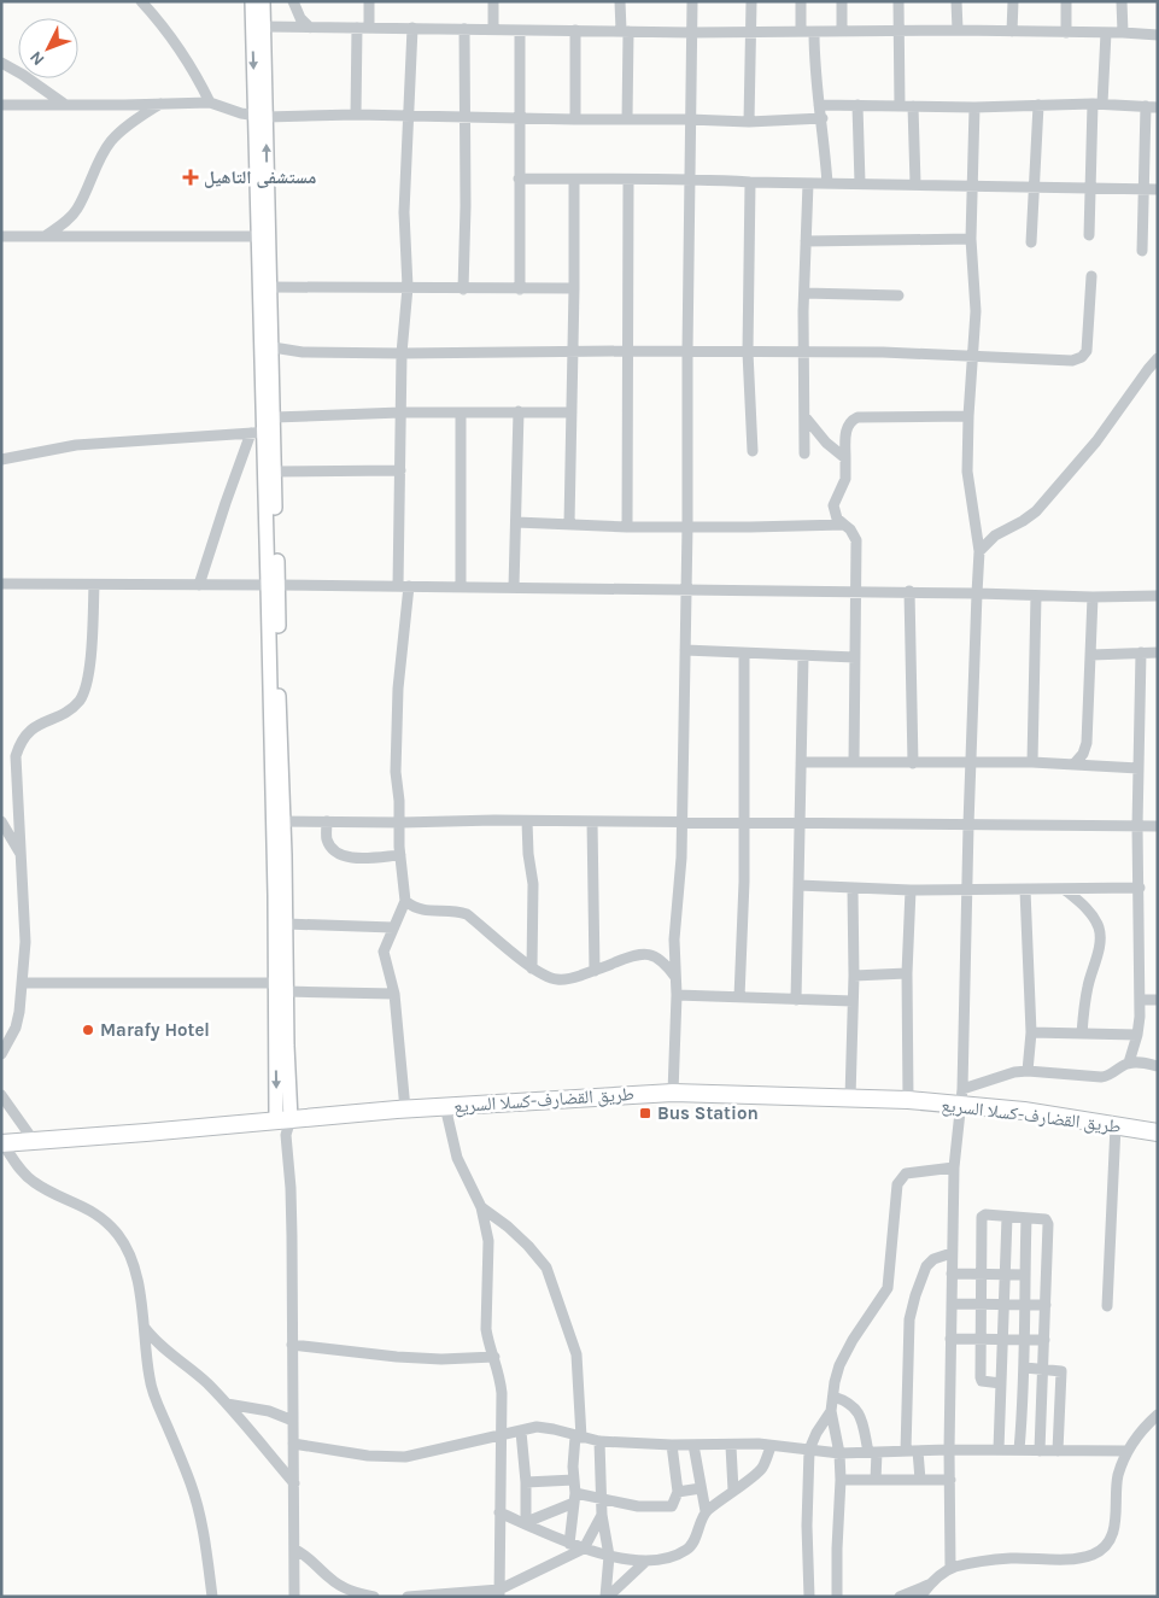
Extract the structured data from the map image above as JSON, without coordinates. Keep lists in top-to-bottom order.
{
  "streets": {
    "highway": ["طريق القضارف-كسلا السريع"]
  },
  "places": {
    "health": ["مستشفى التاهيل"],
    "other": ["Marafy Hotel"],
    "transit": ["Bus Station"]
  },
  "north": "bottom left"
}
